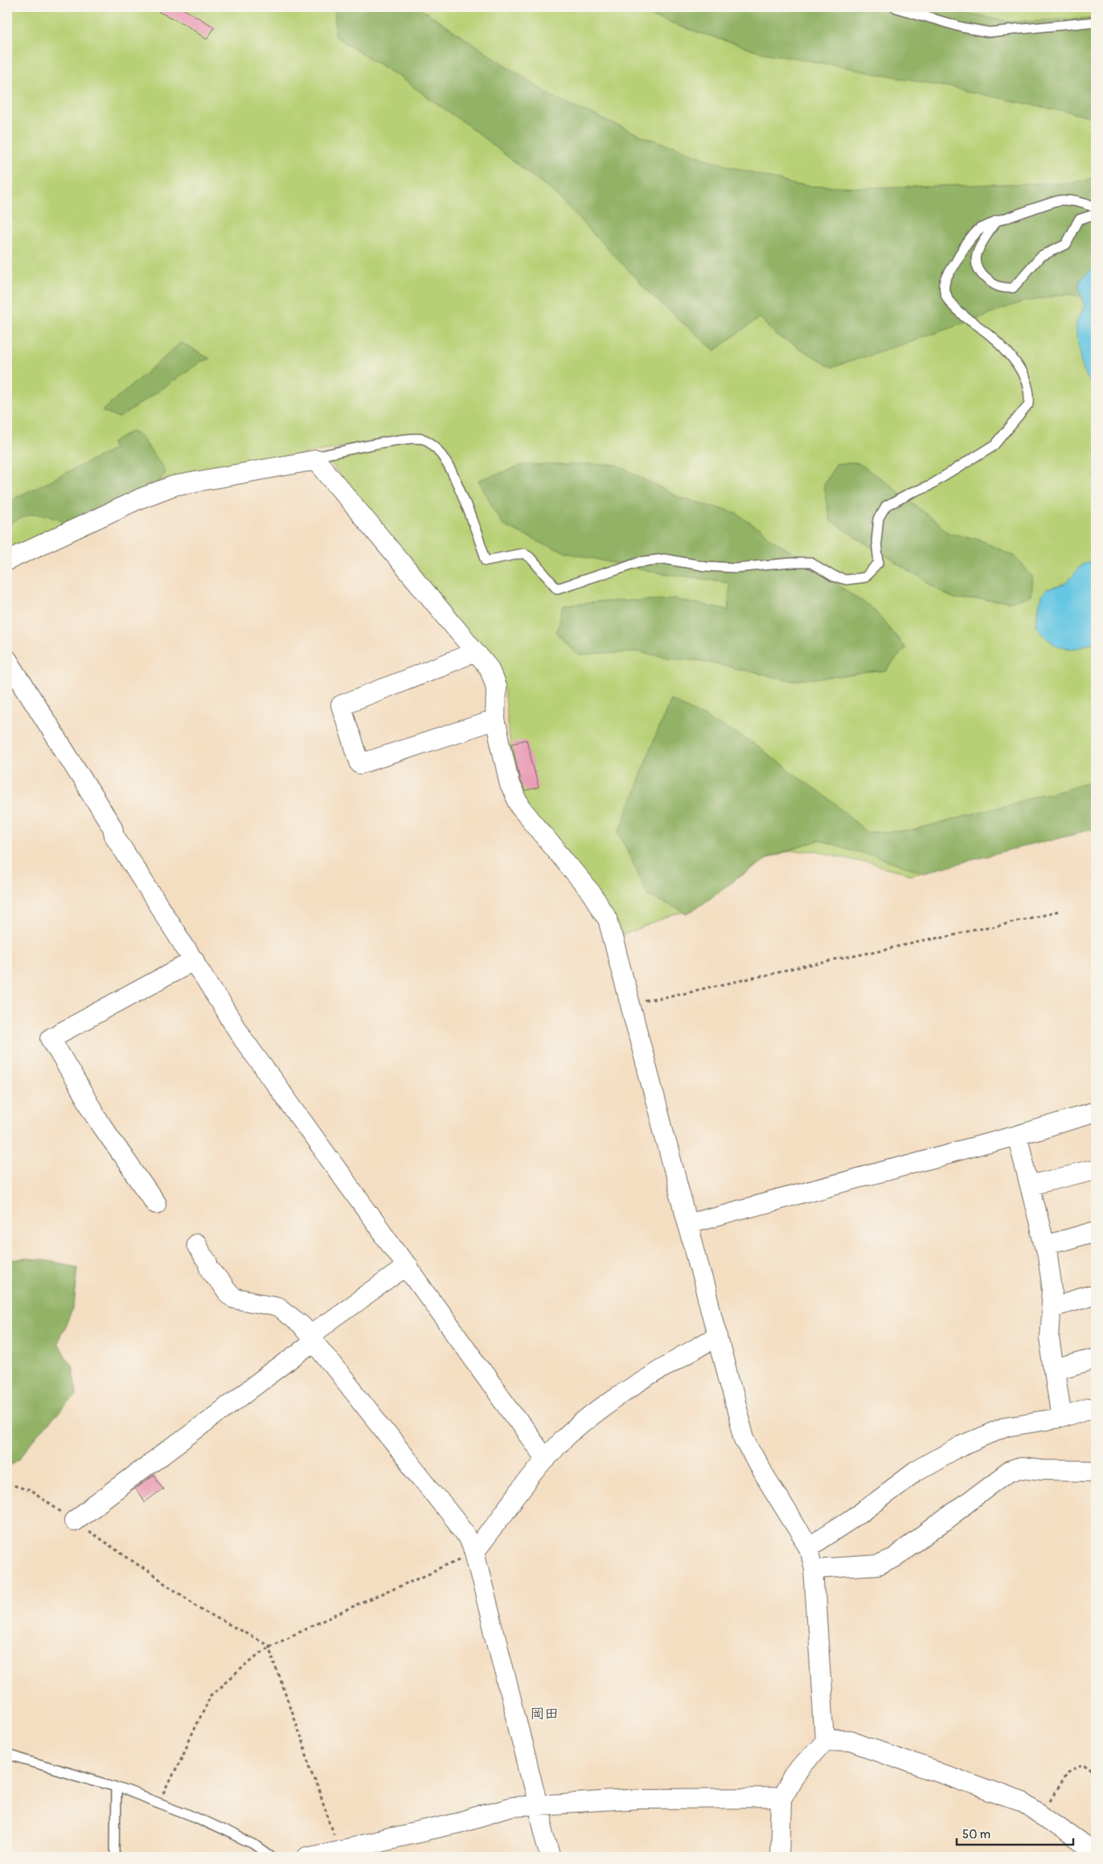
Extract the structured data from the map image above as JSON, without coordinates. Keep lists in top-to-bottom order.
{
  "districts": ["岡田"],
  "scale_bar": "50 m"
}
